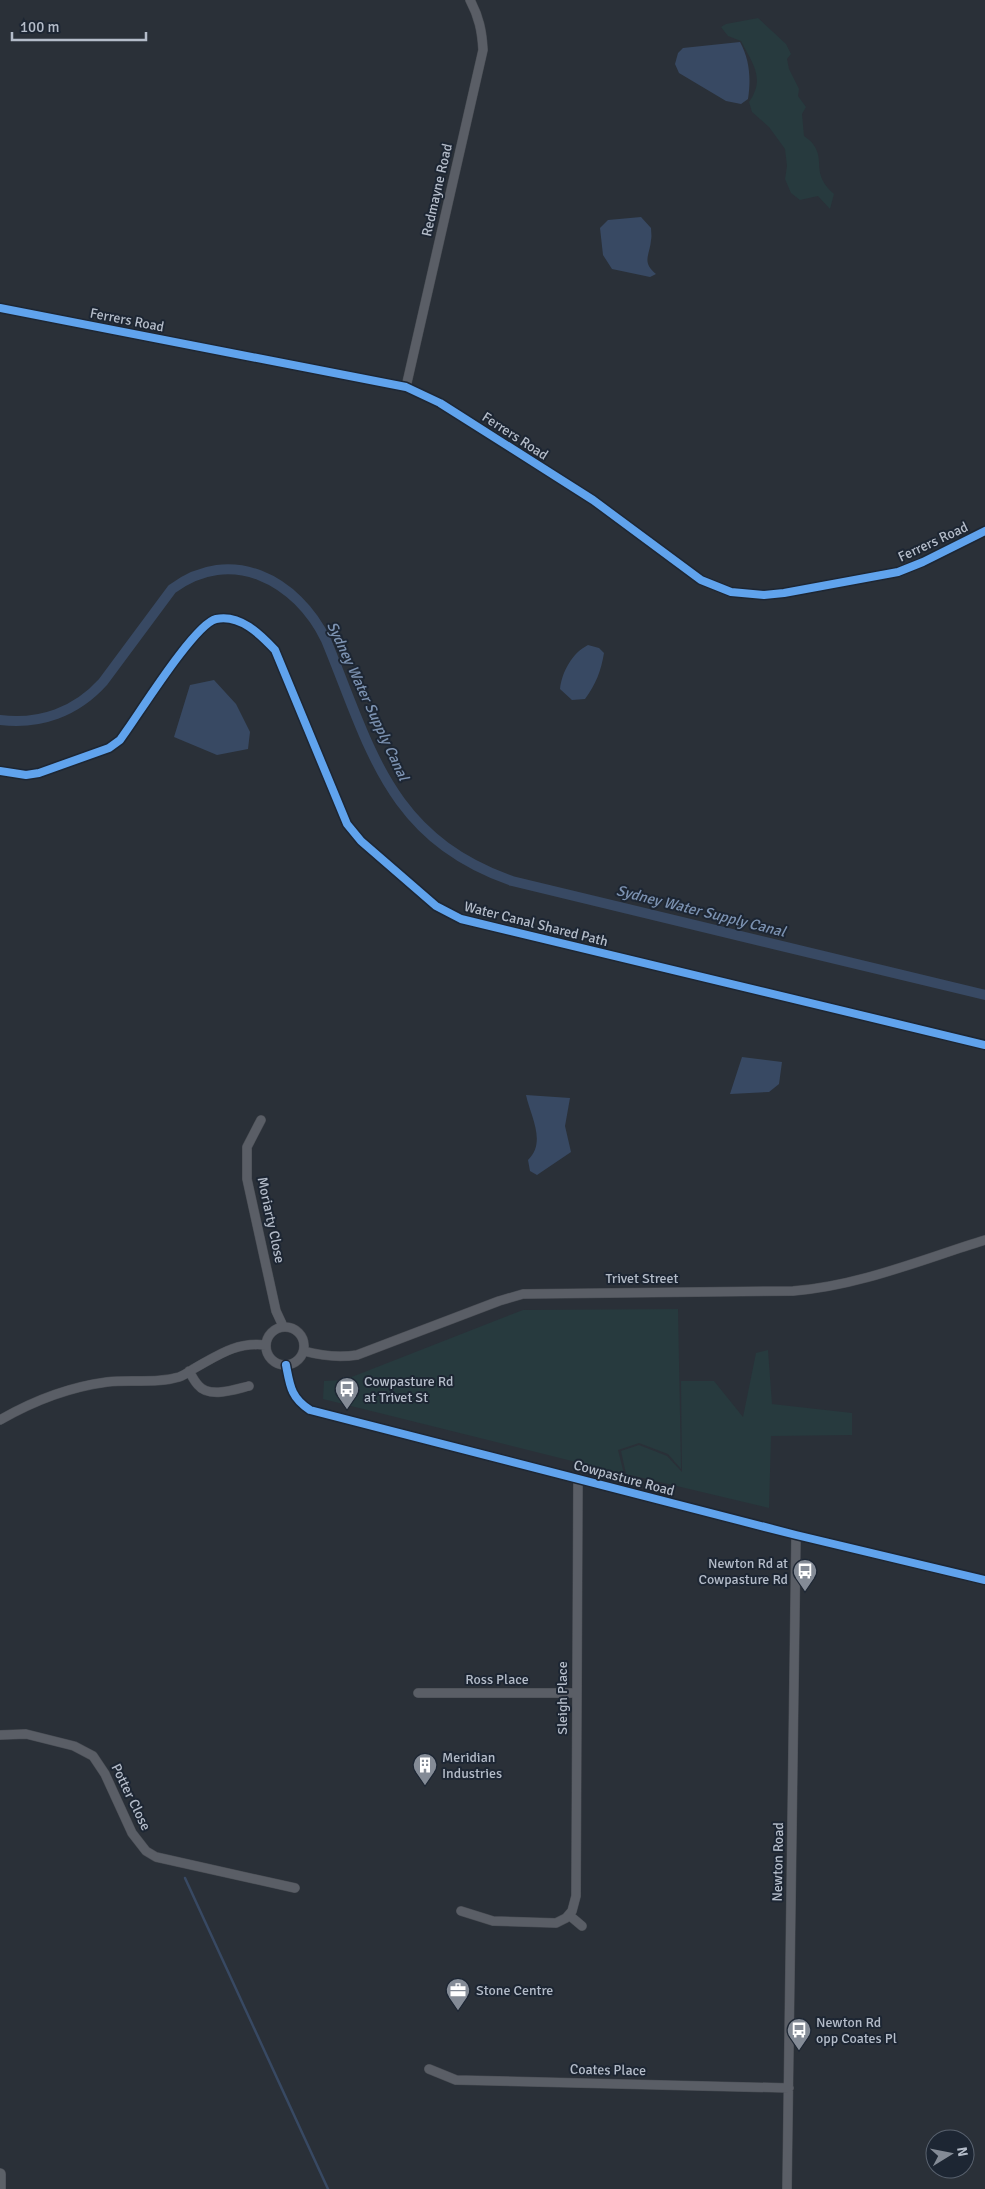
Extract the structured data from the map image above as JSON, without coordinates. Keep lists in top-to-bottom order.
{
  "streets": {
    "street": [
      "Redmayne Road",
      "Ferrers Road",
      "Moriarty Close",
      "Trivet Street",
      "Cowpasture Road",
      "Ross Place",
      "Sleigh Place",
      "Potter Close",
      "Newton Road",
      "Coates Place"
    ],
    "cycle path": ["Water Canal Shared Path"]
  },
  "crossings": [
    ["Redmayne Road", "Ferrers Road"],
    ["Moriarty Close", "Trivet Street"],
    ["Moriarty Close", "Cowpasture Road"],
    ["Trivet Street", "Cowpasture Road"],
    ["Cowpasture Road", "Sleigh Place"],
    ["Cowpasture Road", "Newton Road"],
    ["Ross Place", "Sleigh Place"],
    ["Newton Road", "Coates Place"]
  ],
  "water": ["Sydney Water Supply Canal"],
  "places": {
    "bus stop": ["Cowpasture Rd at Trivet St", "Newton Rd at Cowpasture Rd", "Newton Rd opp Coates Pl"],
    "building": ["Meridian Industries"],
    "office": ["Stone Centre"]
  },
  "scale_bar": "100 m",
  "north": "right"
}
